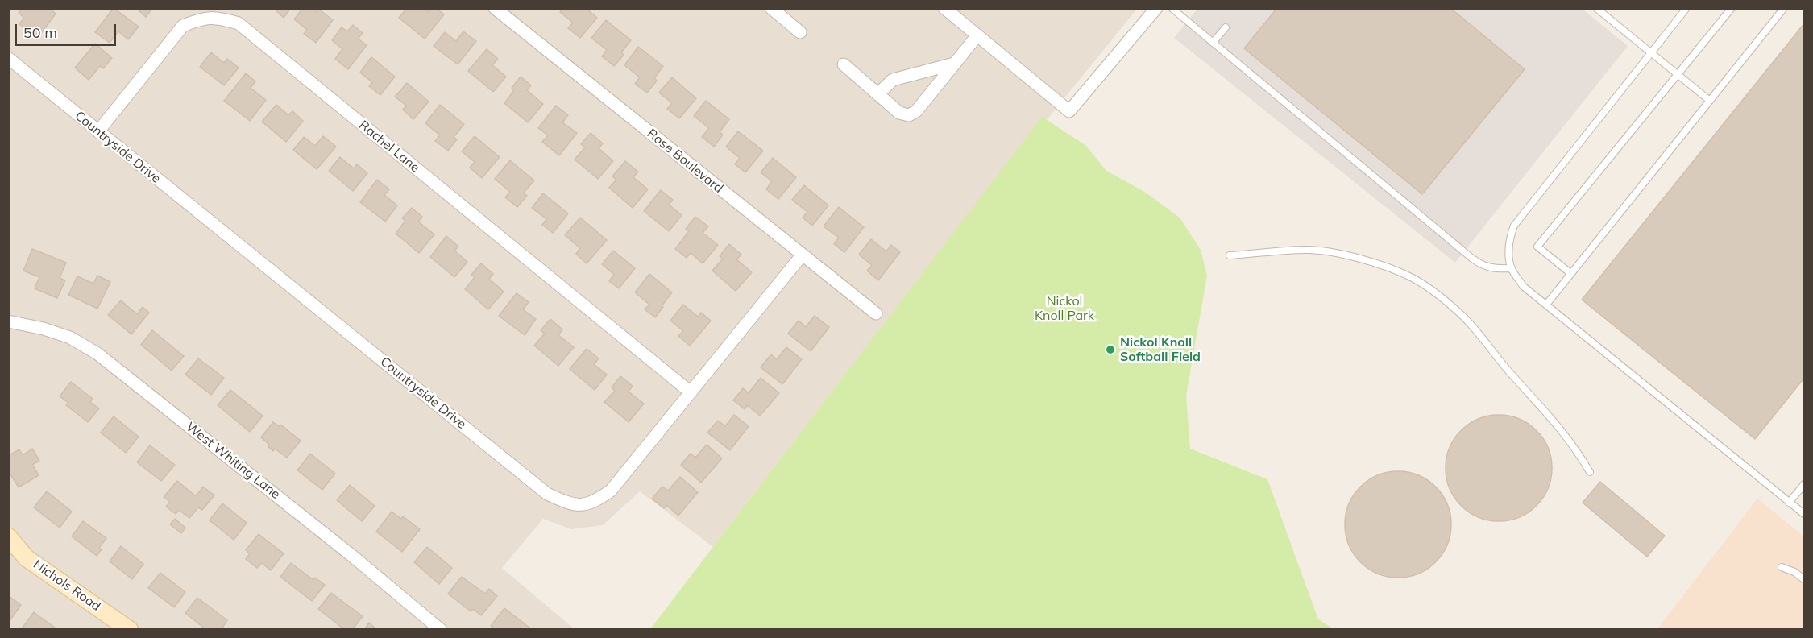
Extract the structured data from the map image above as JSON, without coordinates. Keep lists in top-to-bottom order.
{
  "streets": {
    "street": [
      "Rachel Lane",
      "Countryside Drive",
      "Rose Boulevard",
      "West Whiting Lane",
      "Nichols Road"
    ]
  },
  "crossings": [
    ["Rachel Lane", "Countryside Drive"],
    ["Countryside Drive", "Rose Boulevard"]
  ],
  "parks": ["Nickol Knoll Park"],
  "places": ["Nickol Knoll Softball Field"],
  "scale_bar": "50 m"
}
